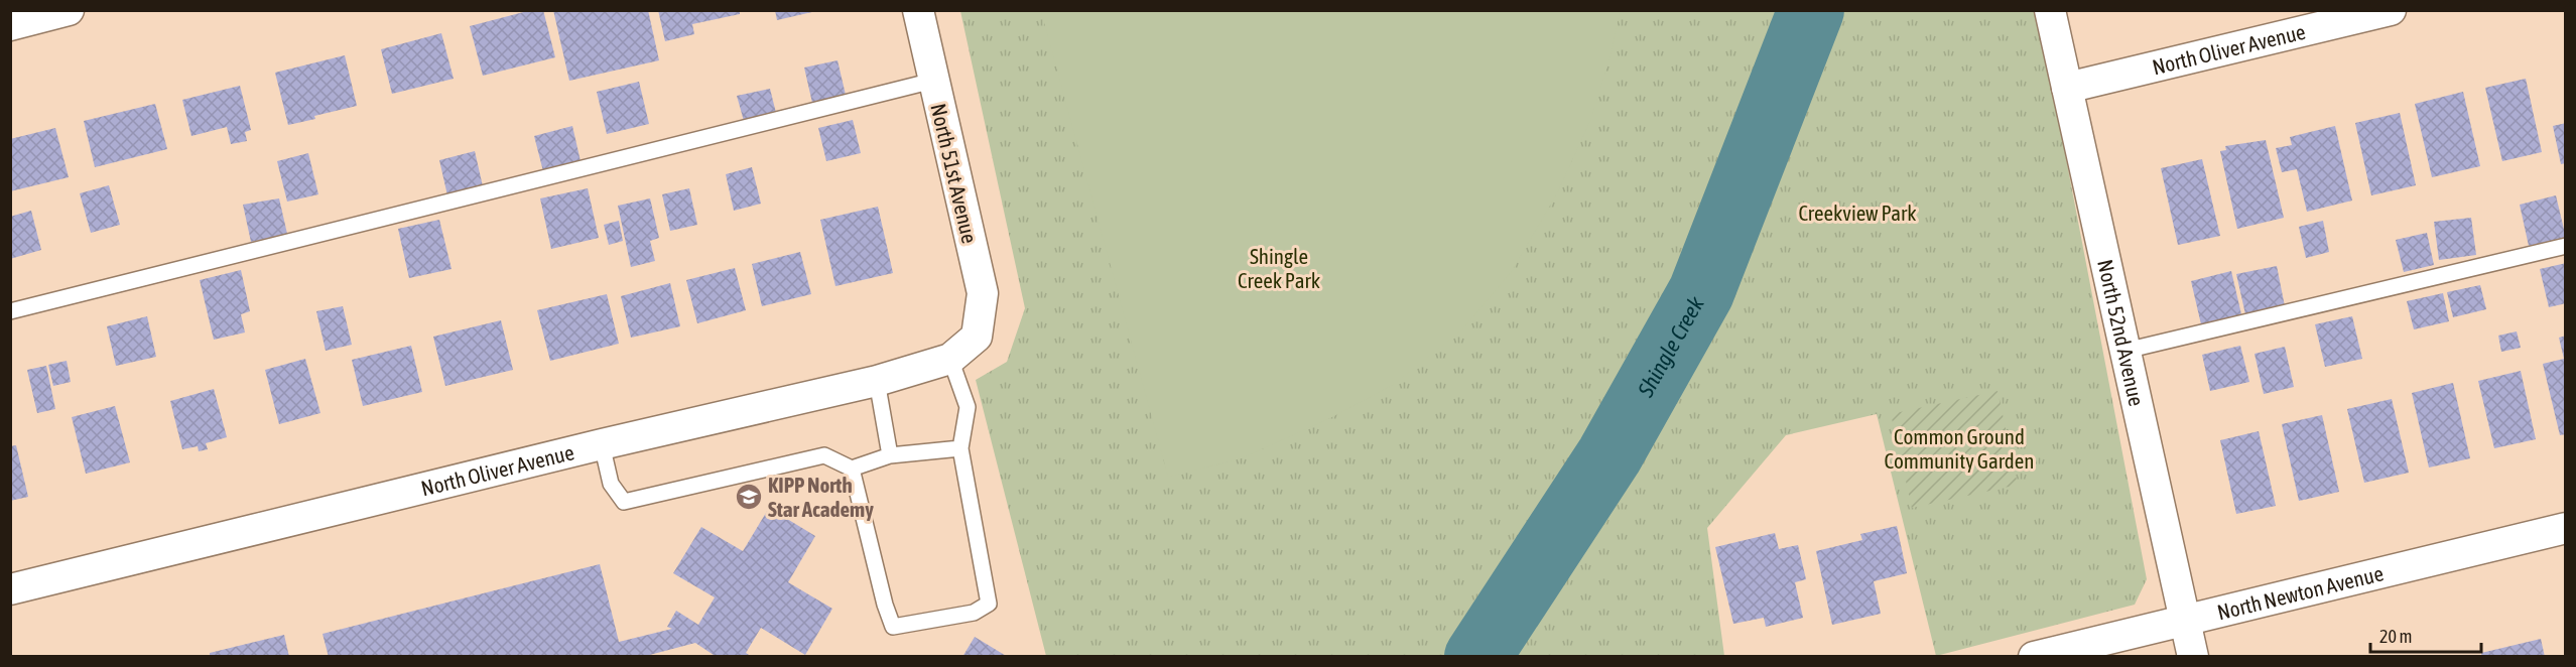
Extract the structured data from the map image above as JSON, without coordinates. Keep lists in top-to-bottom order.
{
  "streets": {
    "street": [
      "North Oliver Avenue",
      "North 51st Avenue",
      "North 52nd Avenue",
      "North Newton Avenue"
    ]
  },
  "crossings": [
    ["North Oliver Avenue", "North 51st Avenue"],
    ["North Oliver Avenue", "North 52nd Avenue"],
    ["North 52nd Avenue", "North Newton Avenue"]
  ],
  "water": ["Shingle Creek"],
  "parks": ["Creekview Park", "Shingle Creek Park", "Common Ground Community Garden"],
  "places": {
    "school or university": ["KIPP North Star Academy"]
  },
  "scale_bar": "20 m"
}
